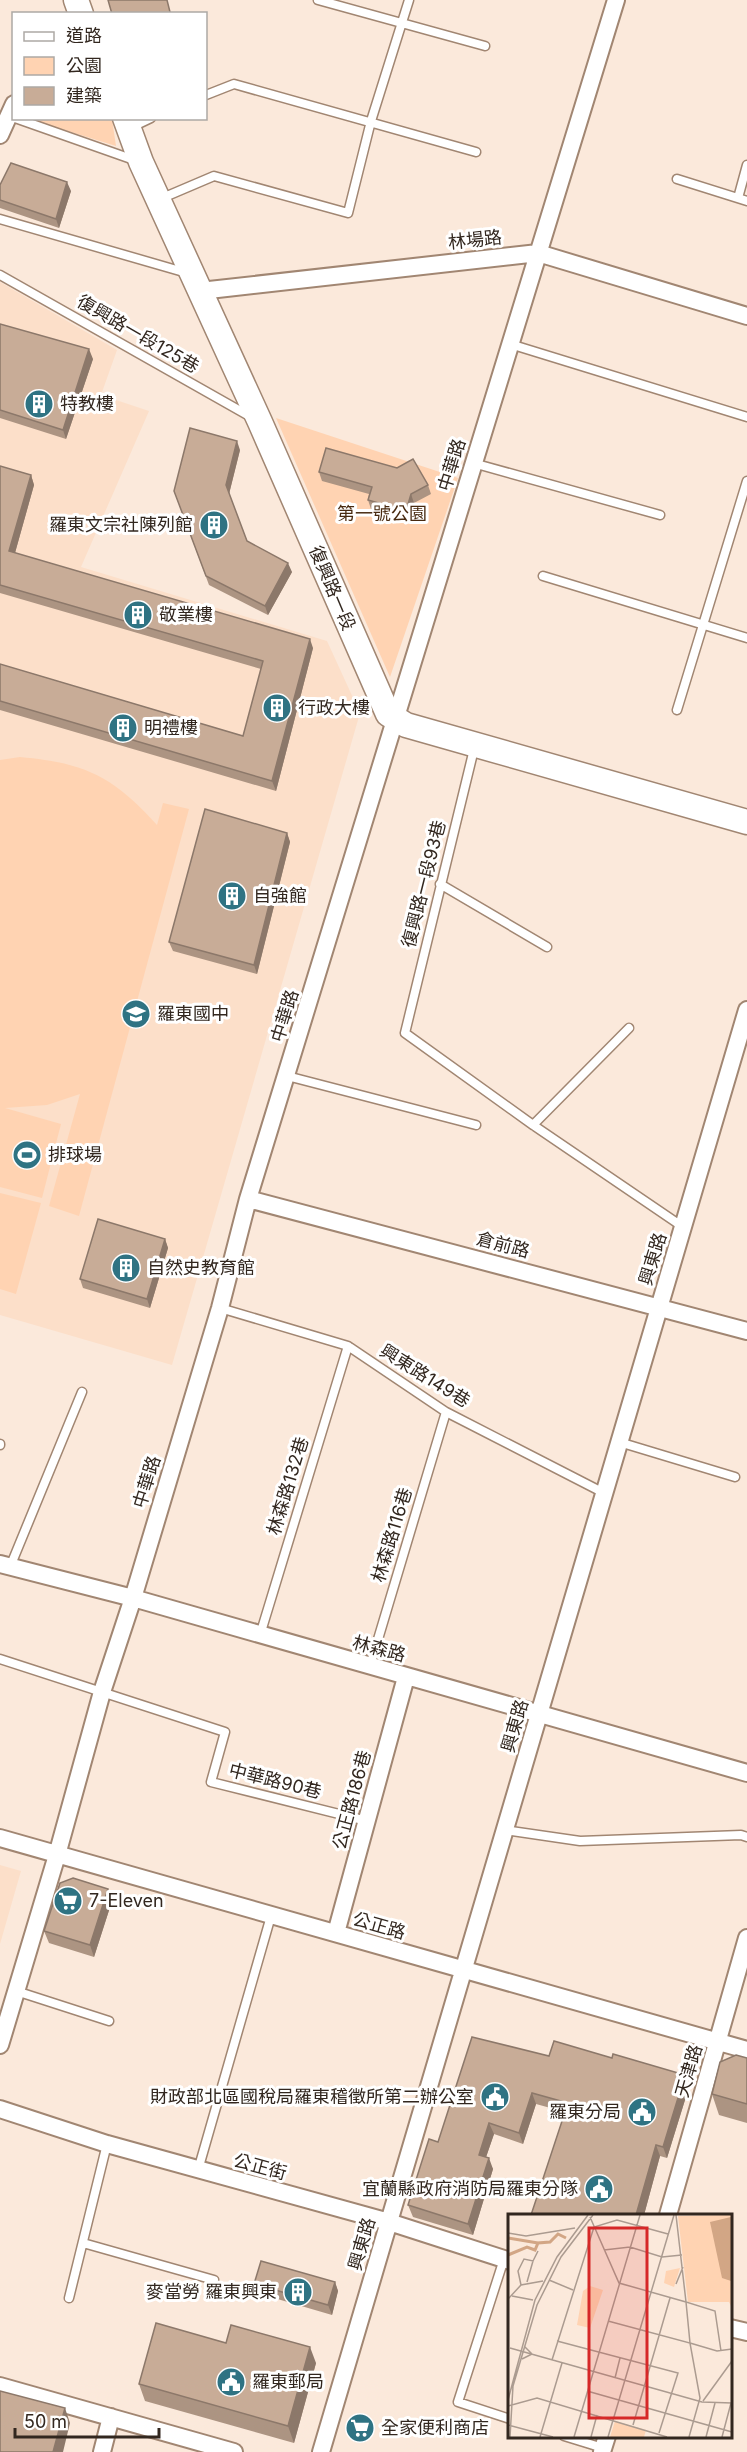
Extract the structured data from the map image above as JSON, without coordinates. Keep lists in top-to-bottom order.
{
  "streets": {
    "main road": ["復興路一段"],
    "street": [
      "林場路",
      "中華路",
      "倉前路",
      "興東路",
      "林森路",
      "公正路186巷",
      "公正路",
      "天津路",
      "公正街"
    ],
    "lane": [
      "復興路一段125巷",
      "復興路一段93巷",
      "興東路149巷",
      "林森路132巷",
      "林森路116巷",
      "中華路90巷"
    ]
  },
  "crossings": [
    ["林場路", "中華路"],
    ["林場路", "復興路一段"],
    ["復興路一段125巷", "復興路一段"],
    ["中華路", "復興路一段"],
    ["中華路", "倉前路"],
    ["中華路", "興東路149巷"],
    ["中華路", "林森路"],
    ["中華路", "中華路90巷"],
    ["中華路", "公正路"],
    ["倉前路", "興東路"],
    ["興東路", "興東路149巷"],
    ["興東路", "林森路"],
    ["興東路", "公正路"],
    ["興東路", "公正街"],
    ["興東路149巷", "林森路132巷"],
    ["興東路149巷", "林森路116巷"],
    ["林森路132巷", "林森路"],
    ["林森路116巷", "林森路"],
    ["林森路", "公正路186巷"],
    ["中華路90巷", "公正路186巷"],
    ["公正路186巷", "公正路"],
    ["公正路", "天津路"]
  ],
  "parks": ["第一號公園"],
  "places": {
    "building": [
      "特教樓",
      "羅東文宗社陳列館",
      "敬業樓",
      "行政大樓",
      "明禮樓",
      "自強館",
      "自然史教育館",
      "麥當勞 羅東興東"
    ],
    "school or university": ["羅東國中"],
    "sports": ["排球場"],
    "supermarket": ["7-Eleven", "全家便利商店"],
    "public building": [
      "財政部北區國稅局羅東稽徵所第二辦公室",
      "羅東分局",
      "宜蘭縣政府消防局羅東分隊",
      "羅東郵局"
    ]
  },
  "legend": ["道路", "公園", "建築"],
  "scale_bar": "50 m"
}
